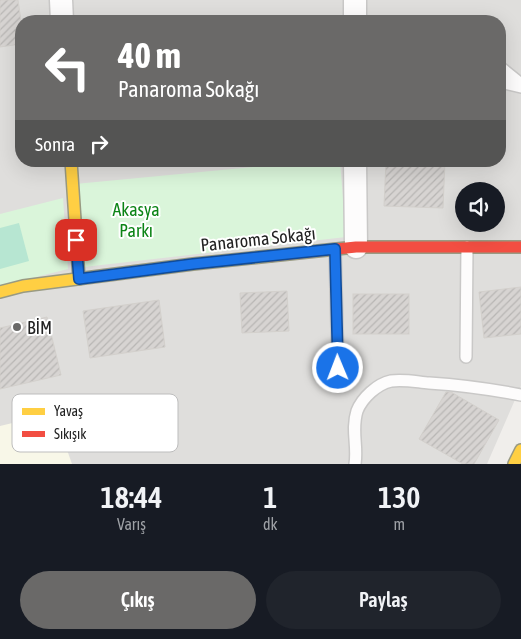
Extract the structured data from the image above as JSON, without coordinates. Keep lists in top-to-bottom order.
{
  "streets": {
    "street": ["Panaroma Sokağı"]
  },
  "parks": ["Akasya Parkı"],
  "places": ["BİM"],
  "legend": ["Yavaş", "Sıkışık"],
  "page": {
    "turn": ["40 m", "Panaroma Sokağı"],
    "then": "Sonra",
    "eta": [
      "18:44",
      "Varış",
      "1",
      "dk",
      "130",
      "m"
    ],
    "buttons": ["Çıkış", "Paylaş"]
  }
}
